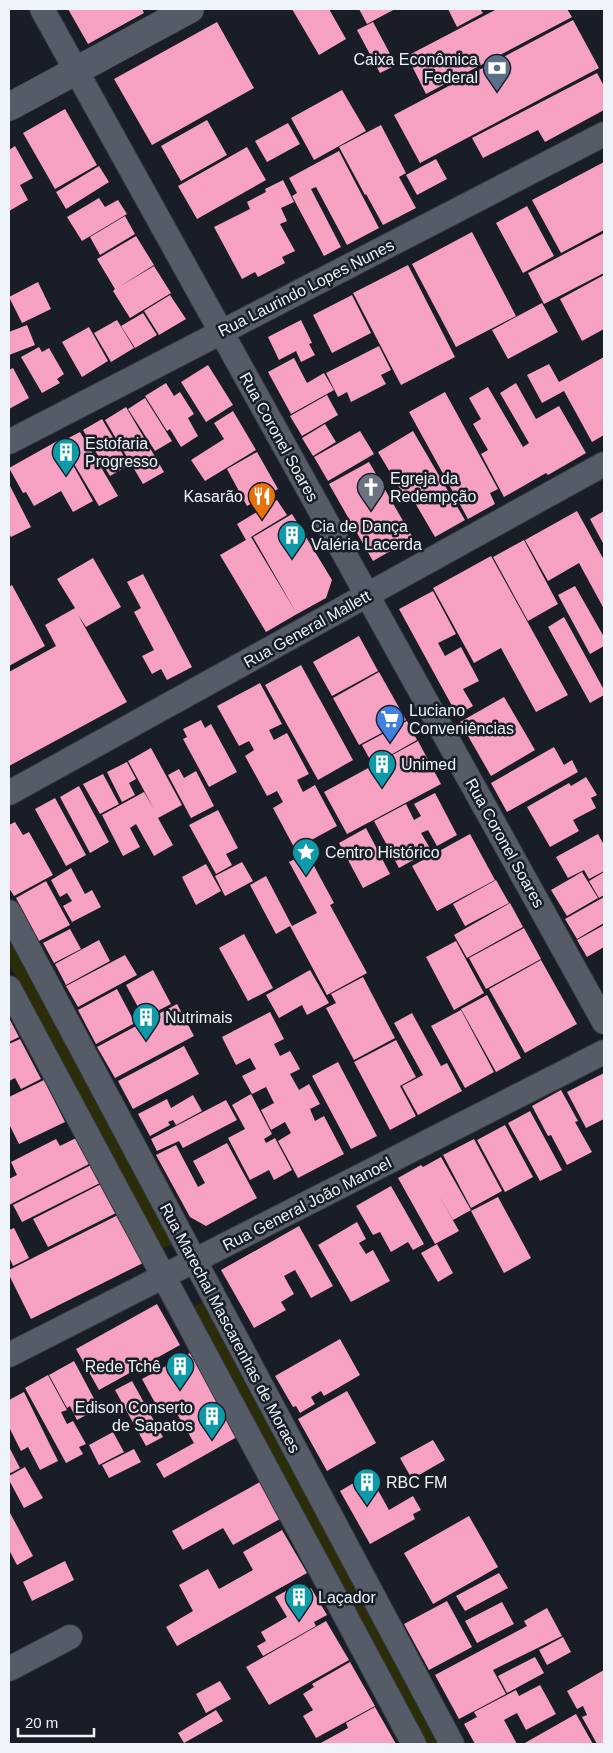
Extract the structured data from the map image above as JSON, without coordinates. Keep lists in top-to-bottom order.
{
  "streets": {
    "street": [
      "Rua Laurindo Lopes Nunes",
      "Rua Coronel Soares",
      "Rua General Mallett",
      "Rua General João Manoel",
      "Rua Marechal Mascarenhas de Moraes"
    ]
  },
  "crossings": [
    ["Rua Laurindo Lopes Nunes", "Rua Coronel Soares"],
    ["Rua Coronel Soares", "Rua General Mallett"],
    ["Rua General João Manoel", "Rua Marechal Mascarenhas de Moraes"]
  ],
  "places": {
    "bank": ["Caixa Econômica Federal"],
    "building": [
      "Estofaria Progresso",
      "Cia de Dança Valéria Lacerda",
      "Unimed",
      "Nutrimais",
      "Rede Tchê",
      "Edison Conserto de Sapatos",
      "RBC FM",
      "Laçador"
    ],
    "church": ["Egreja da Redempção"],
    "restaurant": ["Kasarão"],
    "supermarket": ["Luciano Conveniências"],
    "place": ["Centro Histórico"]
  },
  "scale_bar": "20 m"
}
